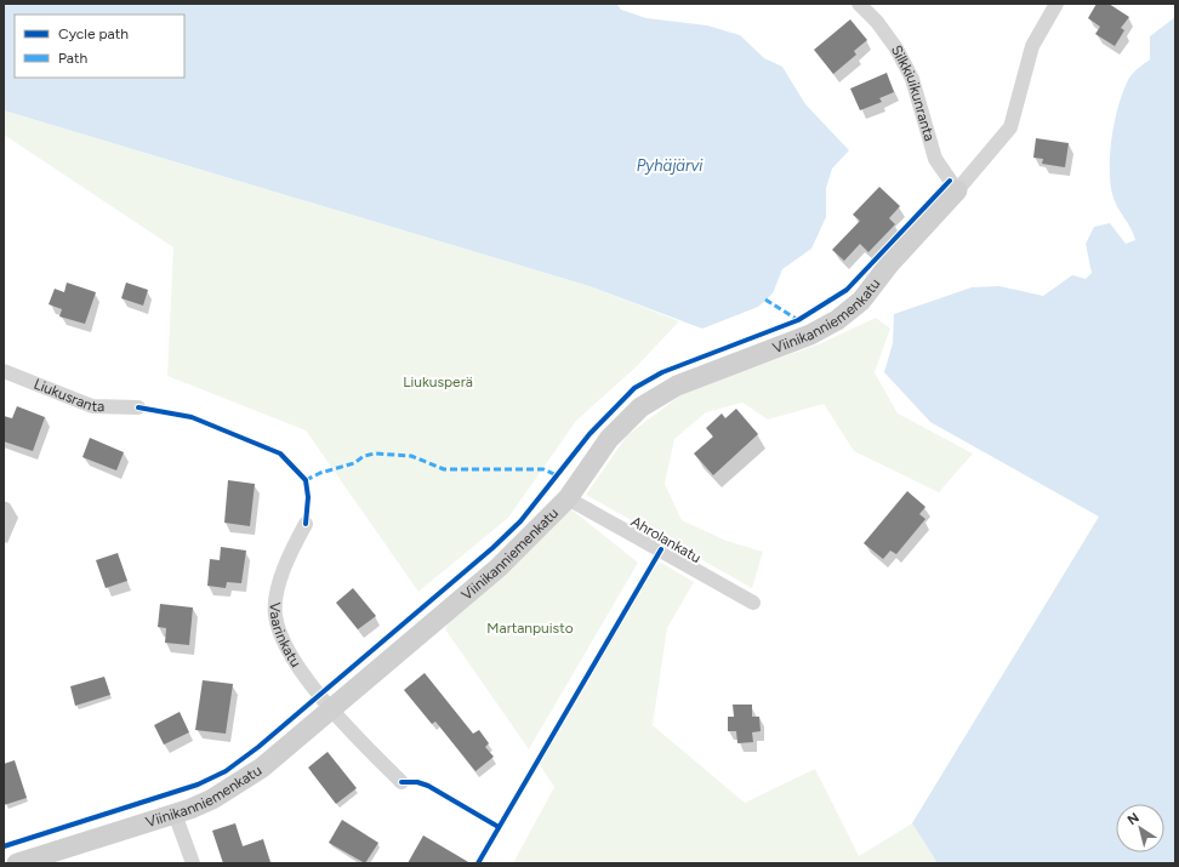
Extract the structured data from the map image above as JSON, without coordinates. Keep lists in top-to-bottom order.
{
  "streets": {
    "street": [
      "Silkkiuikunranta",
      "Viinikanniemenkatu",
      "Liukusranta",
      "Ahrolankatu",
      "Vaarinkatu"
    ]
  },
  "crossings": [
    ["Silkkiuikunranta", "Viinikanniemenkatu"],
    ["Viinikanniemenkatu", "Ahrolankatu"],
    ["Viinikanniemenkatu", "Vaarinkatu"]
  ],
  "water": ["Pyhäjärvi"],
  "parks": ["Liukusperä", "Martanpuisto"],
  "legend": ["Cycle path", "Path"],
  "north": "top left"
}
